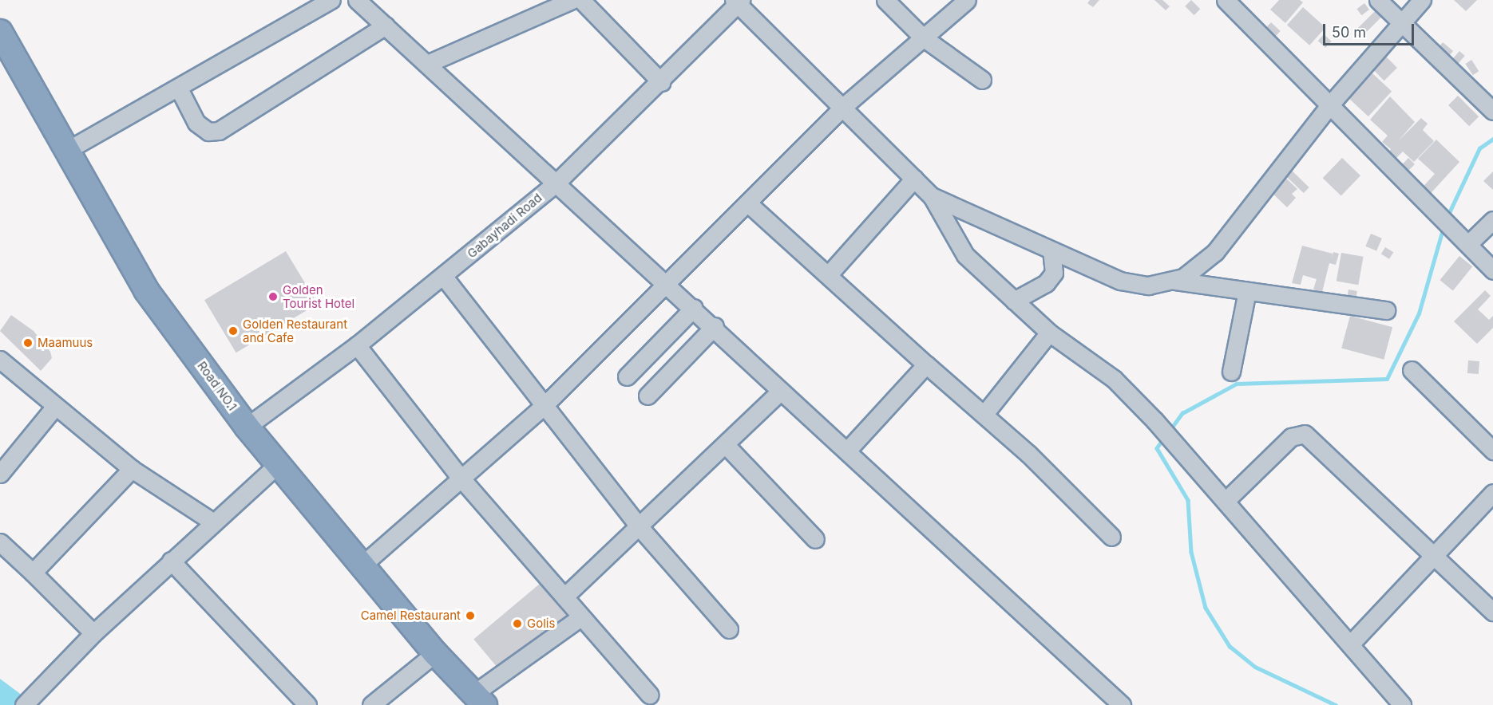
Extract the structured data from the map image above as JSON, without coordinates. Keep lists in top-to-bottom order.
{
  "streets": {
    "highway": ["Road NO.1"],
    "street": ["Gabayhadi Road"]
  },
  "crossings": [
    ["Gabayhadi Road", "Road NO.1"]
  ],
  "places": [
    "Golden Tourist Hotel",
    "Golden Restaurant and Cafe",
    "Maamuus",
    "Camel Restaurant",
    "Golis"
  ],
  "scale_bar": "50 m"
}
